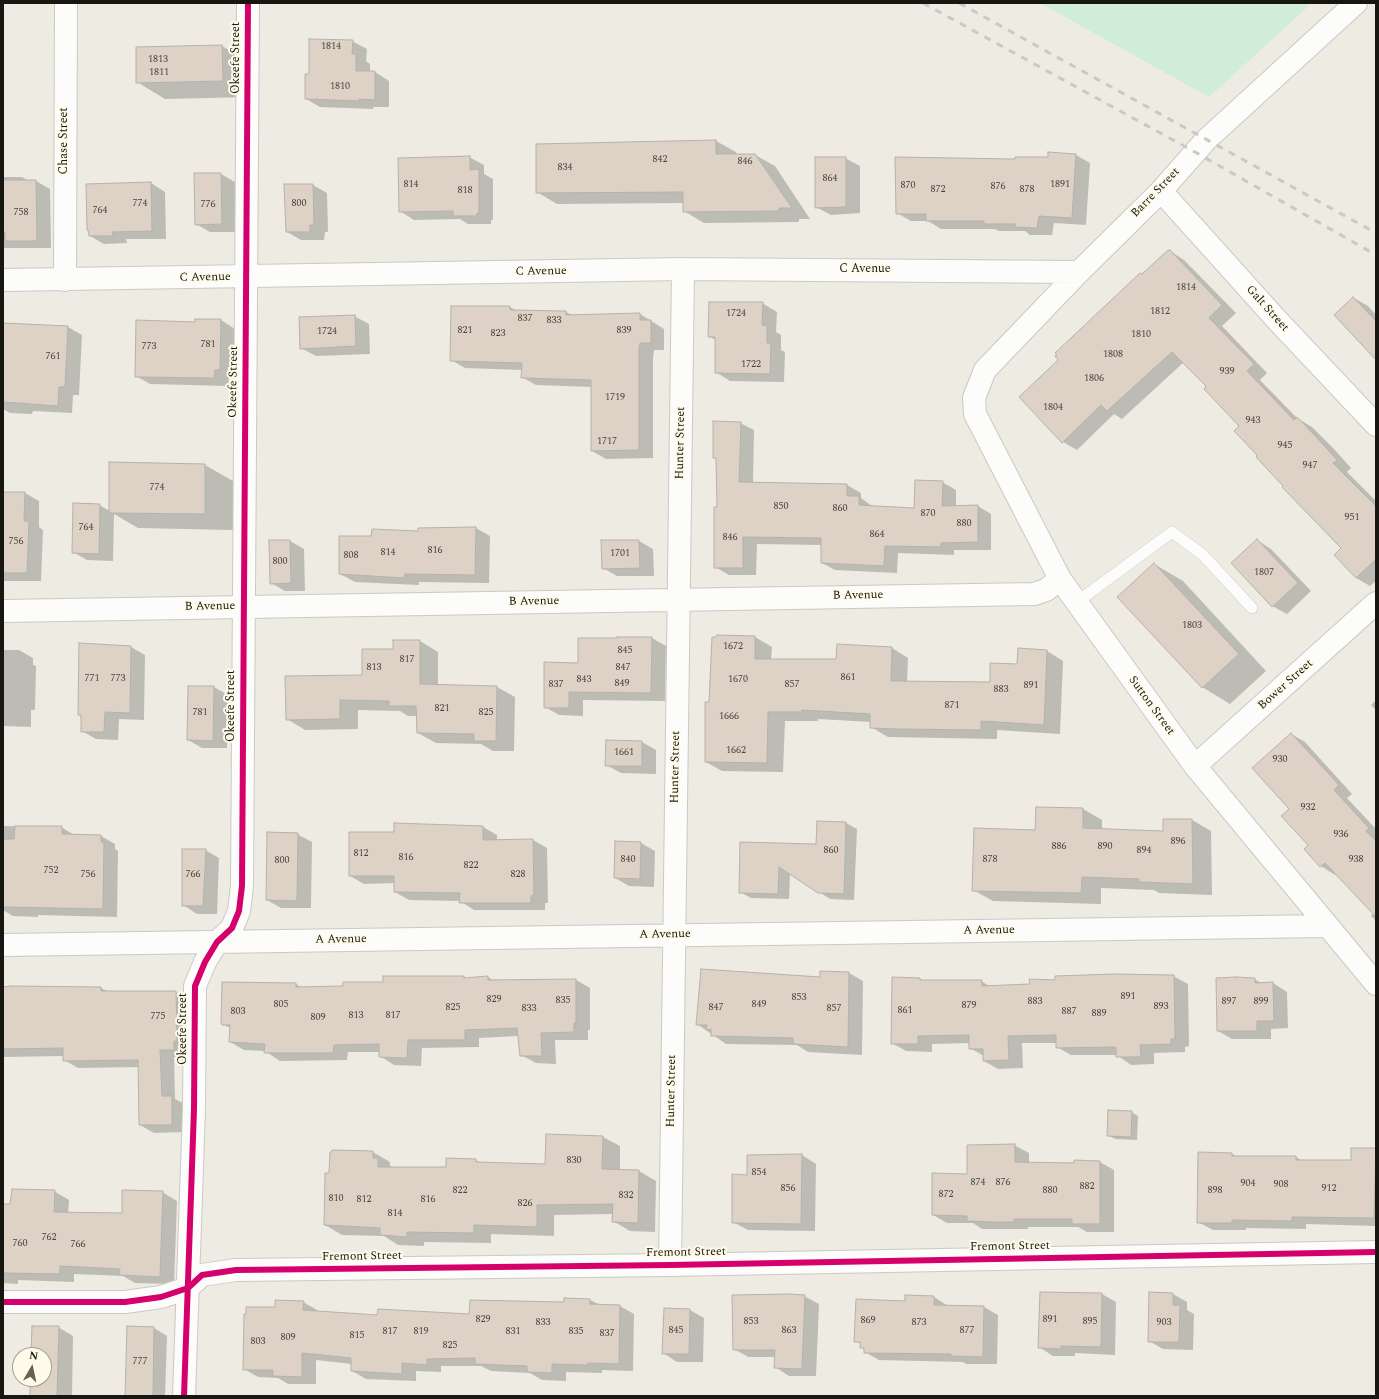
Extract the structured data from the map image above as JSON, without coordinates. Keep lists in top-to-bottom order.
{
  "streets": {
    "street": [
      "Okeefe Street",
      "Chase Street",
      "Barre Street",
      "C Avenue",
      "Galt Street",
      "Hunter Street",
      "B Avenue",
      "Bower Street",
      "Sutton Street",
      "A Avenue",
      "Fremont Street"
    ]
  },
  "crossings": [
    ["Okeefe Street", "C Avenue"],
    ["Okeefe Street", "B Avenue"],
    ["Okeefe Street", "A Avenue"],
    ["Okeefe Street", "Fremont Street"],
    ["Chase Street", "C Avenue"],
    ["Barre Street", "C Avenue"],
    ["Barre Street", "Galt Street"],
    ["Barre Street", "Sutton Street"],
    ["C Avenue", "Hunter Street"],
    ["Hunter Street", "B Avenue"],
    ["Hunter Street", "A Avenue"],
    ["Hunter Street", "Fremont Street"],
    ["B Avenue", "Sutton Street"],
    ["Bower Street", "Sutton Street"],
    ["Sutton Street", "A Avenue"]
  ],
  "house_numbers": [
    "1814",
    "1813",
    "1811",
    "1810",
    "842",
    "846",
    "834",
    "864",
    "814",
    "1891",
    "870",
    "876",
    "872",
    "878",
    "818",
    "774",
    "800",
    "776",
    "764",
    "758",
    "1814",
    "1812",
    "1724",
    "837",
    "833",
    "821",
    "839",
    "1724",
    "823",
    "1810",
    "781",
    "773",
    "1808",
    "761",
    "1722",
    "939",
    "1806",
    "1719",
    "1804",
    "943",
    "1717",
    "945",
    "947",
    "774",
    "850",
    "860",
    "870",
    "951",
    "880",
    "764",
    "864",
    "846",
    "756",
    "816",
    "814",
    "1701",
    "808",
    "800",
    "1807",
    "1803",
    "1672",
    "845",
    "817",
    "813",
    "847",
    "861",
    "771",
    "773",
    "843",
    "1670",
    "849",
    "837",
    "857",
    "891",
    "883",
    "871",
    "821",
    "781",
    "825",
    "1666",
    "1662",
    "1661",
    "930",
    "932",
    "936",
    "896",
    "886",
    "890",
    "860",
    "894",
    "812",
    "816",
    "840",
    "878",
    "938",
    "800",
    "822",
    "752",
    "756",
    "766",
    "828",
    "891",
    "853",
    "829",
    "835",
    "883",
    "897",
    "899",
    "805",
    "849",
    "879",
    "893",
    "825",
    "847",
    "833",
    "857",
    "861",
    "803",
    "887",
    "889",
    "813",
    "817",
    "775",
    "809",
    "830",
    "854",
    "874",
    "876",
    "904",
    "908",
    "882",
    "856",
    "912",
    "822",
    "880",
    "898",
    "872",
    "832",
    "810",
    "812",
    "816",
    "826",
    "814",
    "762",
    "760",
    "766",
    "829",
    "891",
    "869",
    "853",
    "895",
    "833",
    "873",
    "903",
    "845",
    "863",
    "877",
    "817",
    "819",
    "831",
    "835",
    "837",
    "815",
    "809",
    "803",
    "825",
    "777"
  ],
  "north": "top"
}
